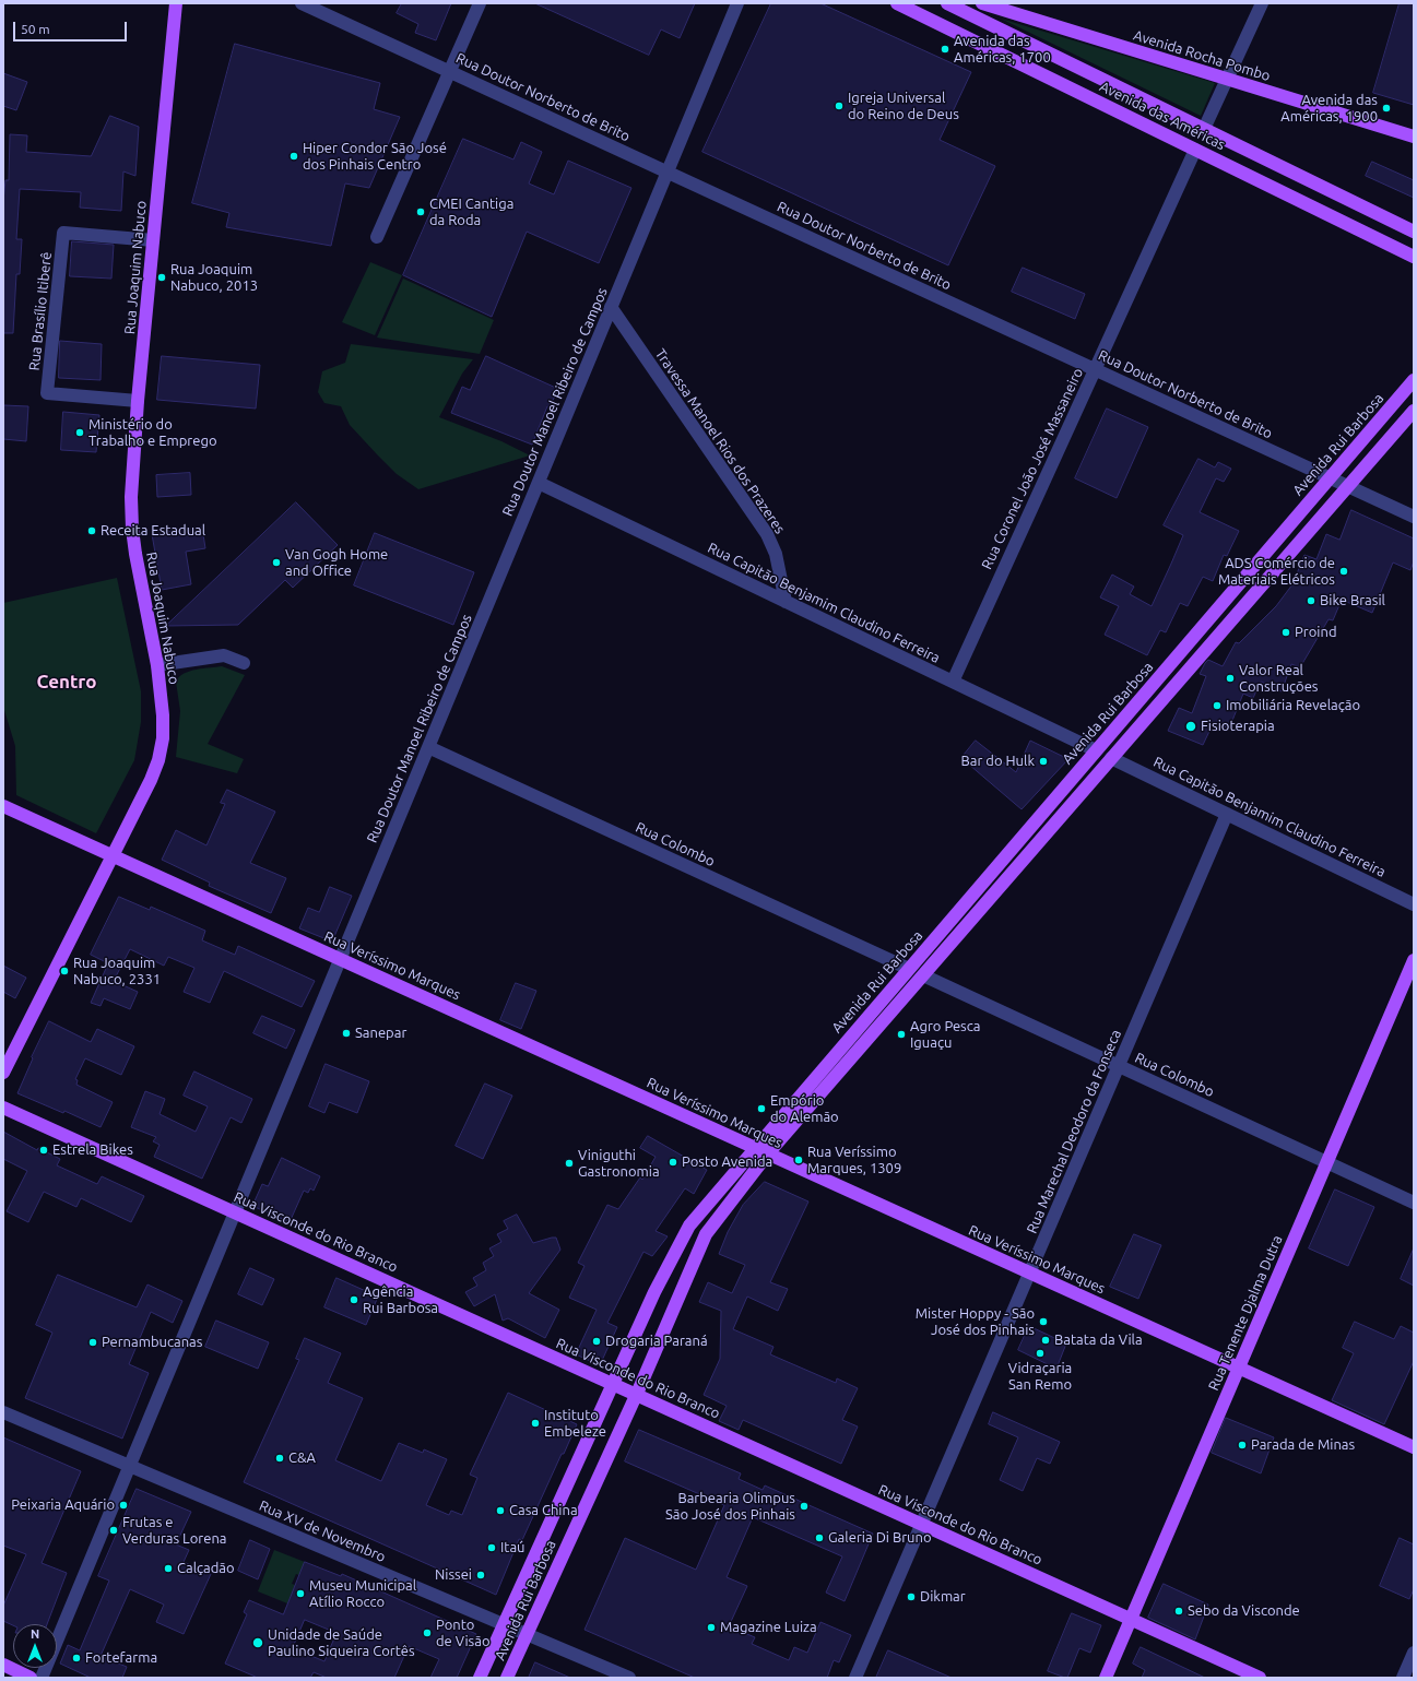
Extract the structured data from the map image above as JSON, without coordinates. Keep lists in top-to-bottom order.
{
  "streets": {
    "main road": [
      "Avenida Rocha Pombo",
      "Avenida das Américas",
      "Rua Joaquim Nabuco",
      "Avenida Rui Barbosa",
      "Rua Veríssimo Marques",
      "Rua Visconde do Rio Branco",
      "Rua Tenente Djalma Dutra"
    ],
    "street": [
      "Rua Doutor Norberto de Brito",
      "Rua Brasílio Itiberê",
      "Rua Doutor Manoel Ribeiro de Campos",
      "Travessa Manoel Rios dos Prazeres",
      "Rua Coronel João José Massaneiro",
      "Rua Capitão Benjamim Claudino Ferreira",
      "Rua Colombo",
      "Rua Marechal Deodoro da Fonseca",
      "Rua XV de Novembro"
    ]
  },
  "crossings": [
    ["Rua Doutor Norberto de Brito", "Rua Doutor Manoel Ribeiro de Campos"],
    ["Rua Doutor Norberto de Brito", "Avenida Rui Barbosa"],
    ["Rua Doutor Norberto de Brito", "Rua Coronel João José Massaneiro"],
    ["Avenida das Américas", "Rua Coronel João José Massaneiro"],
    ["Rua Joaquim Nabuco", "Rua Brasílio Itiberê"],
    ["Rua Joaquim Nabuco", "Rua Veríssimo Marques"],
    ["Rua Doutor Manoel Ribeiro de Campos", "Travessa Manoel Rios dos Prazeres"],
    ["Rua Doutor Manoel Ribeiro de Campos", "Rua Capitão Benjamim Claudino Ferreira"],
    ["Rua Doutor Manoel Ribeiro de Campos", "Rua Colombo"],
    ["Rua Doutor Manoel Ribeiro de Campos", "Rua Veríssimo Marques"],
    ["Rua Doutor Manoel Ribeiro de Campos", "Rua Visconde do Rio Branco"],
    ["Rua Doutor Manoel Ribeiro de Campos", "Rua XV de Novembro"],
    ["Travessa Manoel Rios dos Prazeres", "Rua Capitão Benjamim Claudino Ferreira"],
    ["Avenida Rui Barbosa", "Rua Capitão Benjamim Claudino Ferreira"],
    ["Avenida Rui Barbosa", "Rua Colombo"],
    ["Avenida Rui Barbosa", "Rua Veríssimo Marques"],
    ["Avenida Rui Barbosa", "Rua Visconde do Rio Branco"],
    ["Avenida Rui Barbosa", "Rua XV de Novembro"],
    ["Rua Coronel João José Massaneiro", "Rua Capitão Benjamim Claudino Ferreira"],
    ["Rua Capitão Benjamim Claudino Ferreira", "Rua Marechal Deodoro da Fonseca"],
    ["Rua Colombo", "Rua Marechal Deodoro da Fonseca"],
    ["Rua Colombo", "Rua Tenente Djalma Dutra"],
    ["Rua Veríssimo Marques", "Rua Marechal Deodoro da Fonseca"],
    ["Rua Veríssimo Marques", "Rua Tenente Djalma Dutra"],
    ["Rua Marechal Deodoro da Fonseca", "Rua Visconde do Rio Branco"],
    ["Rua Visconde do Rio Branco", "Rua Tenente Djalma Dutra"]
  ],
  "districts": ["Centro"],
  "places": [
    "Avenida das Américas, 1700",
    "Igreja Universal do Reino de Deus",
    "Avenida das Américas, 1900",
    "Hiper Condor São José dos Pinhais Centro",
    "CMEI Cantiga da Roda",
    "Rua Joaquim Nabuco, 2013",
    "Ministério do Trabalho e Emprego",
    "Receita Estadual",
    "Van Gogh Home and Office",
    "ADS Comércio de Materiais Elétricos",
    "Bike Brasil",
    "Proind",
    "Valor Real Construções",
    "Imobiliária Revelação",
    "Fisioterapia",
    "Bar do Hulk",
    "Rua Joaquim Nabuco, 2331",
    "Sanepar",
    "Agro Pesca Iguaçu",
    "Empório do Alemão",
    "Estrela Bikes",
    "Rua Veríssimo Marques, 1309",
    "Posto Avenida",
    "Viniguthi Gastronomia",
    "Agência Rui Barbosa",
    "Mister Hoppy - São José dos Pinhais",
    "Batata da Vila",
    "Drogaria Paraná",
    "Pernambucanas",
    "Vidraçaria San Remo",
    "Instituto Embeleze",
    "Parada de Minas",
    "C&A",
    "Peixaria Aquário",
    "Barbearia Olimpus São José dos Pinhais",
    "Casa China",
    "Frutas e Verduras Lorena",
    "Galeria Di Bruno",
    "Itaú",
    "Calçadão",
    "Nissei",
    "Museu Municipal Atílio Rocco",
    "Dikmar",
    "Sebo da Visconde",
    "Magazine Luiza",
    "Ponto de Visão",
    "Unidade de Saúde Paulino Siqueira Cortês",
    "Fortefarma"
  ],
  "scale_bar": "50 m",
  "north": "top"
}
